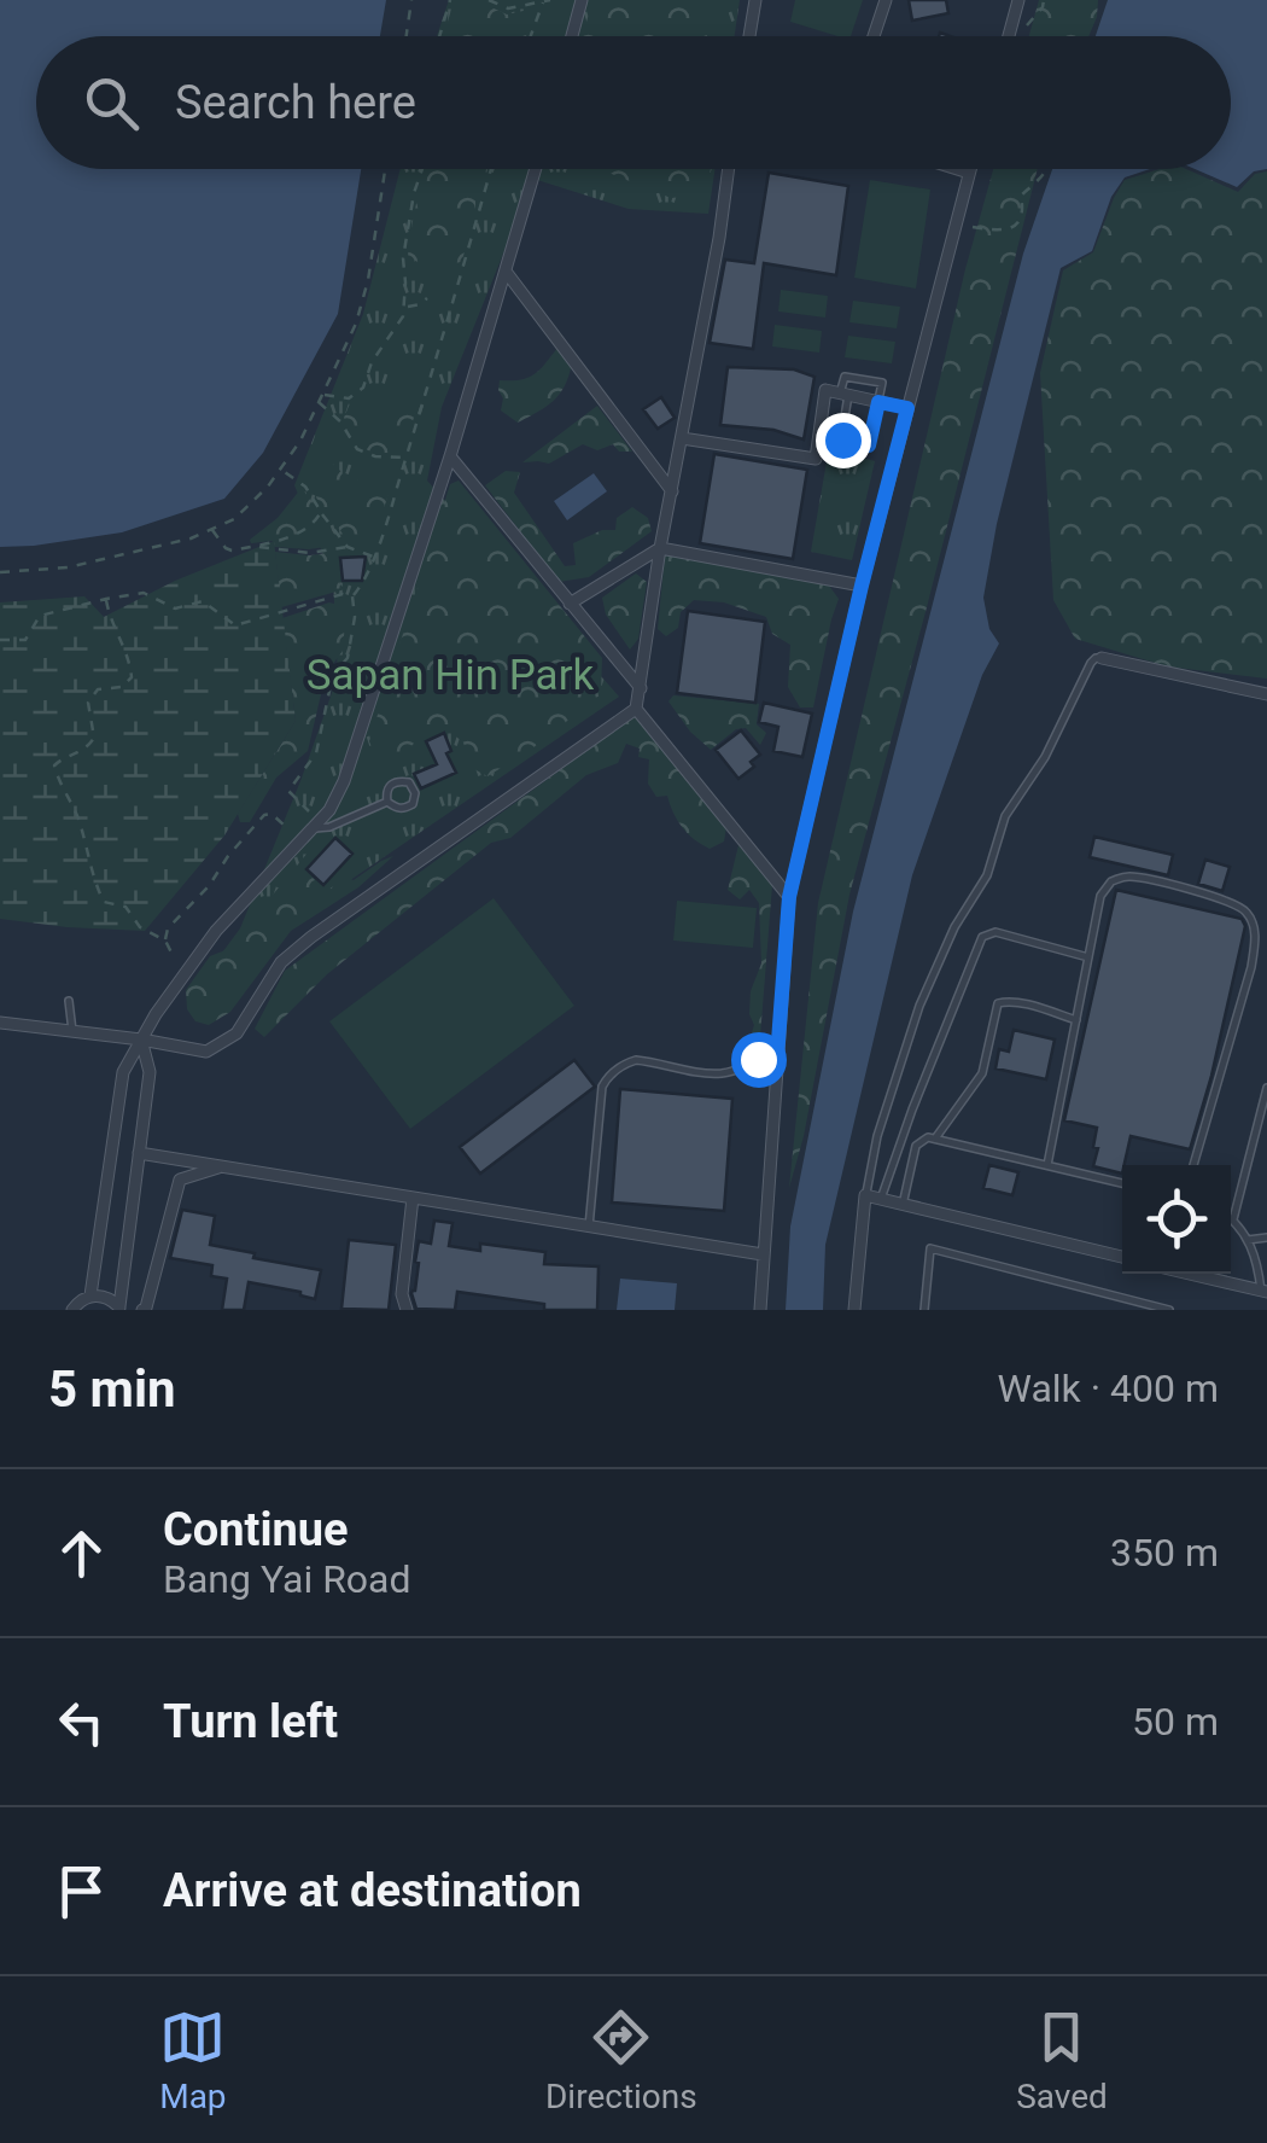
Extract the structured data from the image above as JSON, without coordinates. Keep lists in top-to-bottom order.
{
  "parks": ["Sapan Hin Park"],
  "page": {
    "search": "Search here",
    "heading": ["5 min", "Walk · 400 m"],
    "list": [
      ["Continue", "Bang Yai Road", "350 m"],
      ["Turn left", "50 m"],
      "Arrive at destination"
    ],
    "nav": ["Map", "Directions", "Saved"]
  }
}
